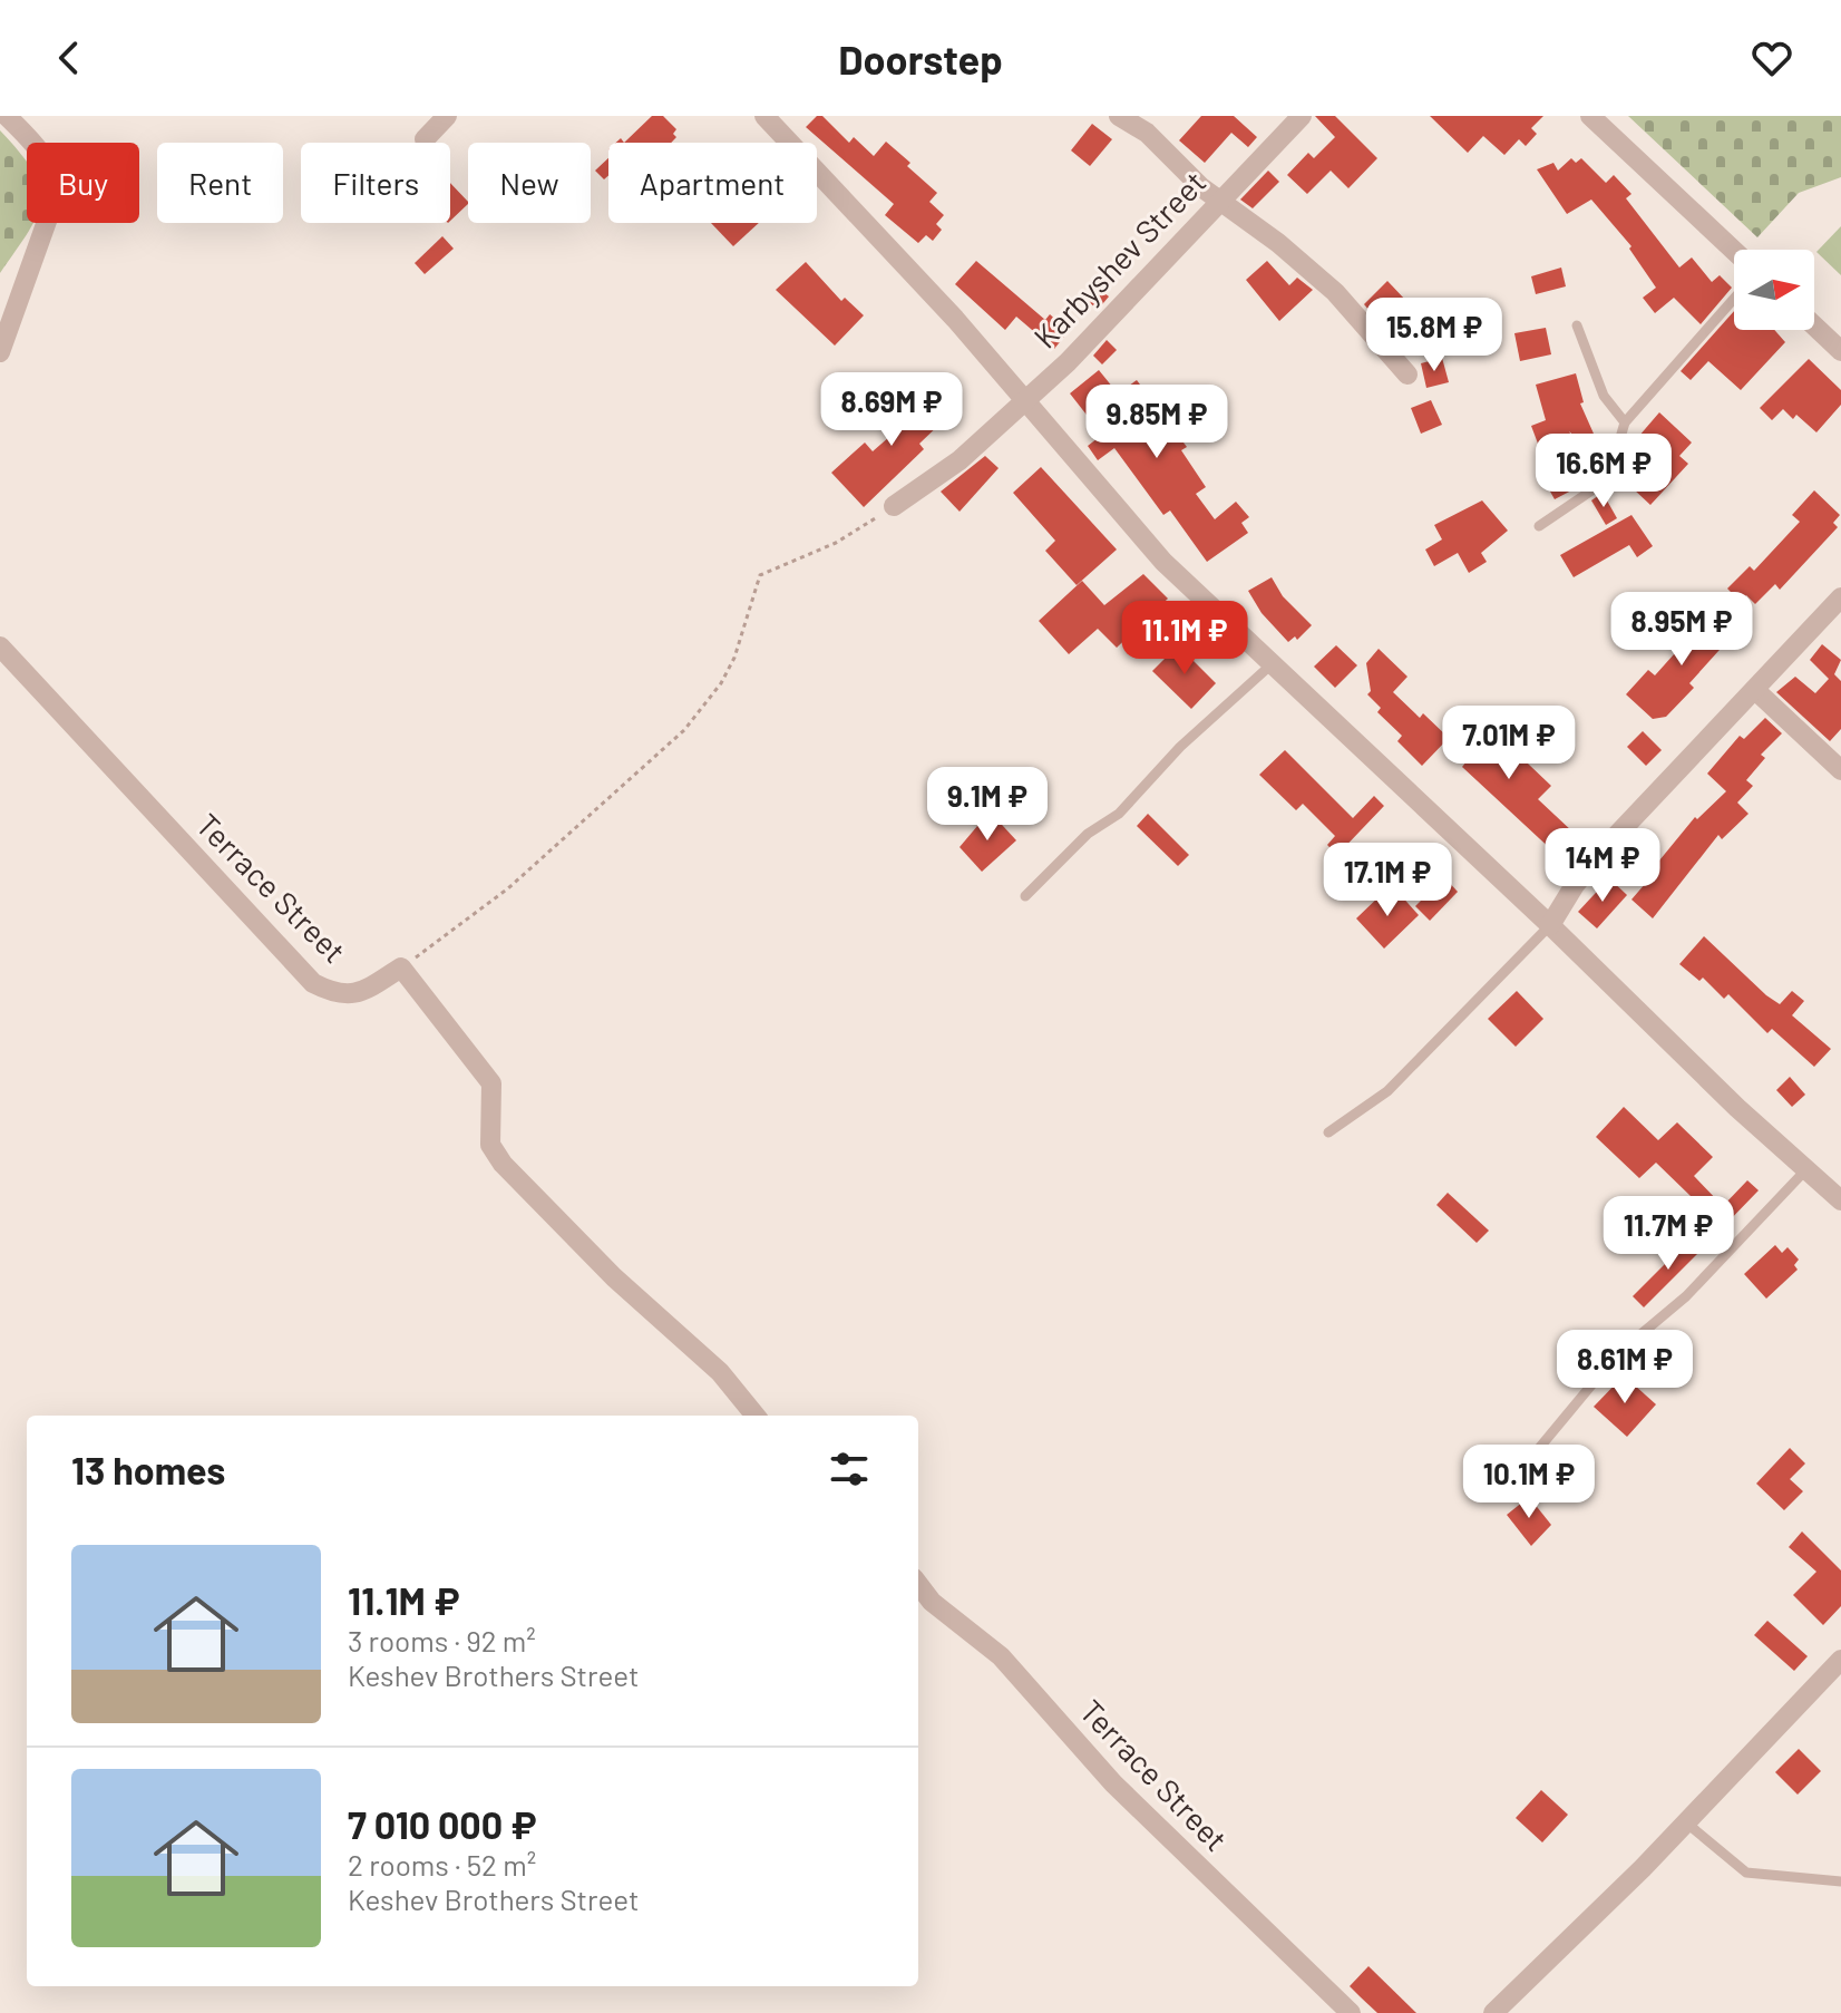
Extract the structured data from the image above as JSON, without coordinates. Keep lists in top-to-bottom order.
{
  "streets": {
    "street": ["Karbyshev Street", "Terrace Street"]
  },
  "north": "right",
  "page": {
    "header": "Doorstep",
    "chip": [
      "Buy",
      "Rent",
      "Filters",
      "New",
      "Apartment"
    ],
    "price": [
      "15.8M ₽",
      "8.69M ₽",
      "9.85M ₽",
      "16.6M ₽",
      "8.95M ₽",
      "11.1M ₽",
      "7.01M ₽",
      "9.1M ₽",
      "14M ₽",
      "17.1M ₽",
      "11.7M ₽",
      "8.61M ₽",
      "10.1M ₽"
    ],
    "heading": "13 homes",
    "list": [
      {
        "name": "11.1M ₽",
        "note": "3 rooms · 92 m² · Keshev Brothers Street"
      },
      {
        "name": "7 010 000 ₽",
        "note": "2 rooms · 52 m² · Keshev Brothers Street"
      }
    ]
  }
}
